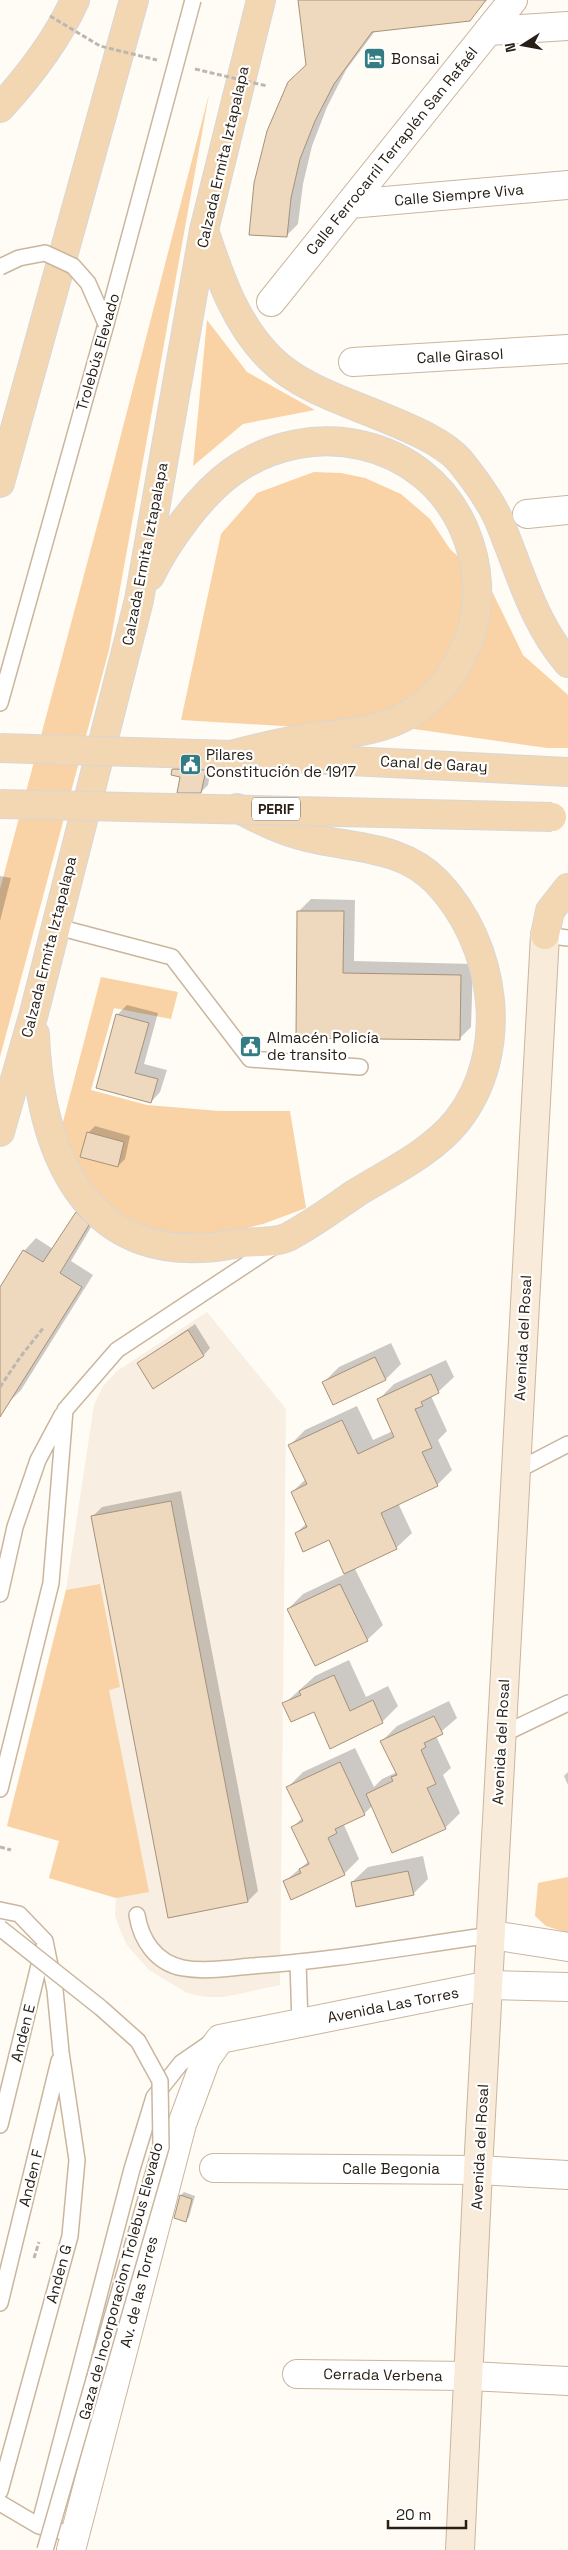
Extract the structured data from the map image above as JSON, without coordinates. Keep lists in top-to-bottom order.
{
  "streets": {
    "main road": ["Calzada Ermita Iztapalapa", "Canal de Garay", "PERIF"],
    "street": [
      "Calle Ferrocarril Terraplén San Rafaél",
      "Calle Siempre Viva",
      "Calle Girasol",
      "Avenida del Rosal",
      "Avenida Las Torres",
      "Calle Begonia",
      "Av. de las Torres",
      "Cerrada Verbena"
    ],
    "lane": [
      "Trolebús Elevado",
      "Anden E",
      "Anden F",
      "Anden G",
      "Gaza de Incorporacion Trolebus Elevado"
    ]
  },
  "crossings": [
    ["Calle Ferrocarril Terraplén San Rafaél", "Calle Siempre Viva"],
    ["Avenida del Rosal", "Avenida Las Torres"],
    ["Avenida del Rosal", "Calle Begonia"],
    ["Avenida del Rosal", "Cerrada Verbena"],
    ["Avenida Las Torres", "Av. de las Torres"],
    ["Anden E", "Anden G"],
    ["Anden F", "Anden G"]
  ],
  "places": {
    "hotel": ["Bonsai"],
    "public building": ["Pilares Constitución de 1917", "Almacén Policía de transito"]
  },
  "scale_bar": "20 m",
  "north": "left"
}
